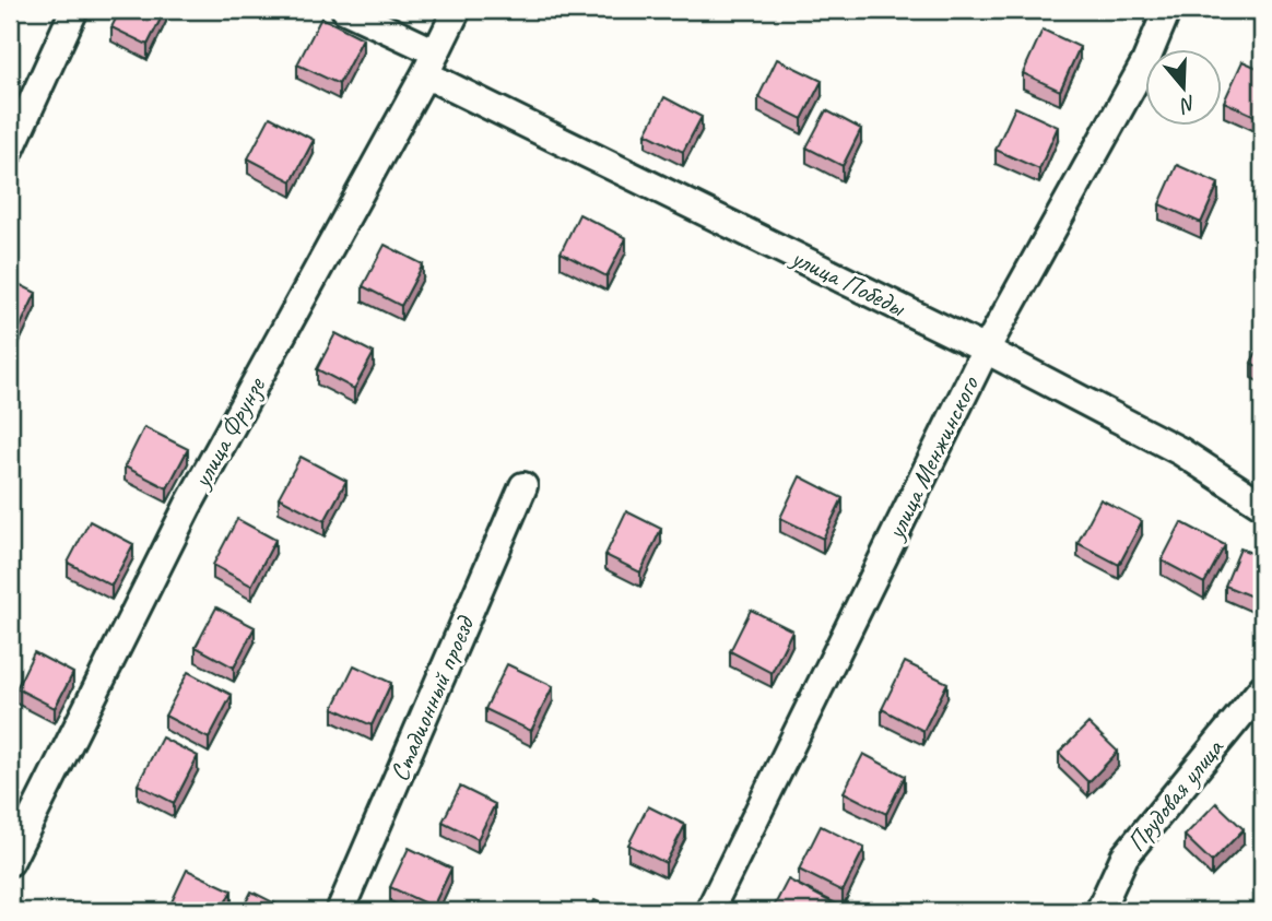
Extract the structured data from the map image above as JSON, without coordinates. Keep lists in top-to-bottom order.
{
  "streets": {
    "street": [
      "улица Победы",
      "улица Фрунзе",
      "улица Менжинского",
      "Стадионный проезд",
      "Прудовая улица"
    ]
  },
  "crossings": [
    ["улица Победы", "улица Фрунзе"],
    ["улица Победы", "улица Менжинского"]
  ],
  "north": "bottom"
}
